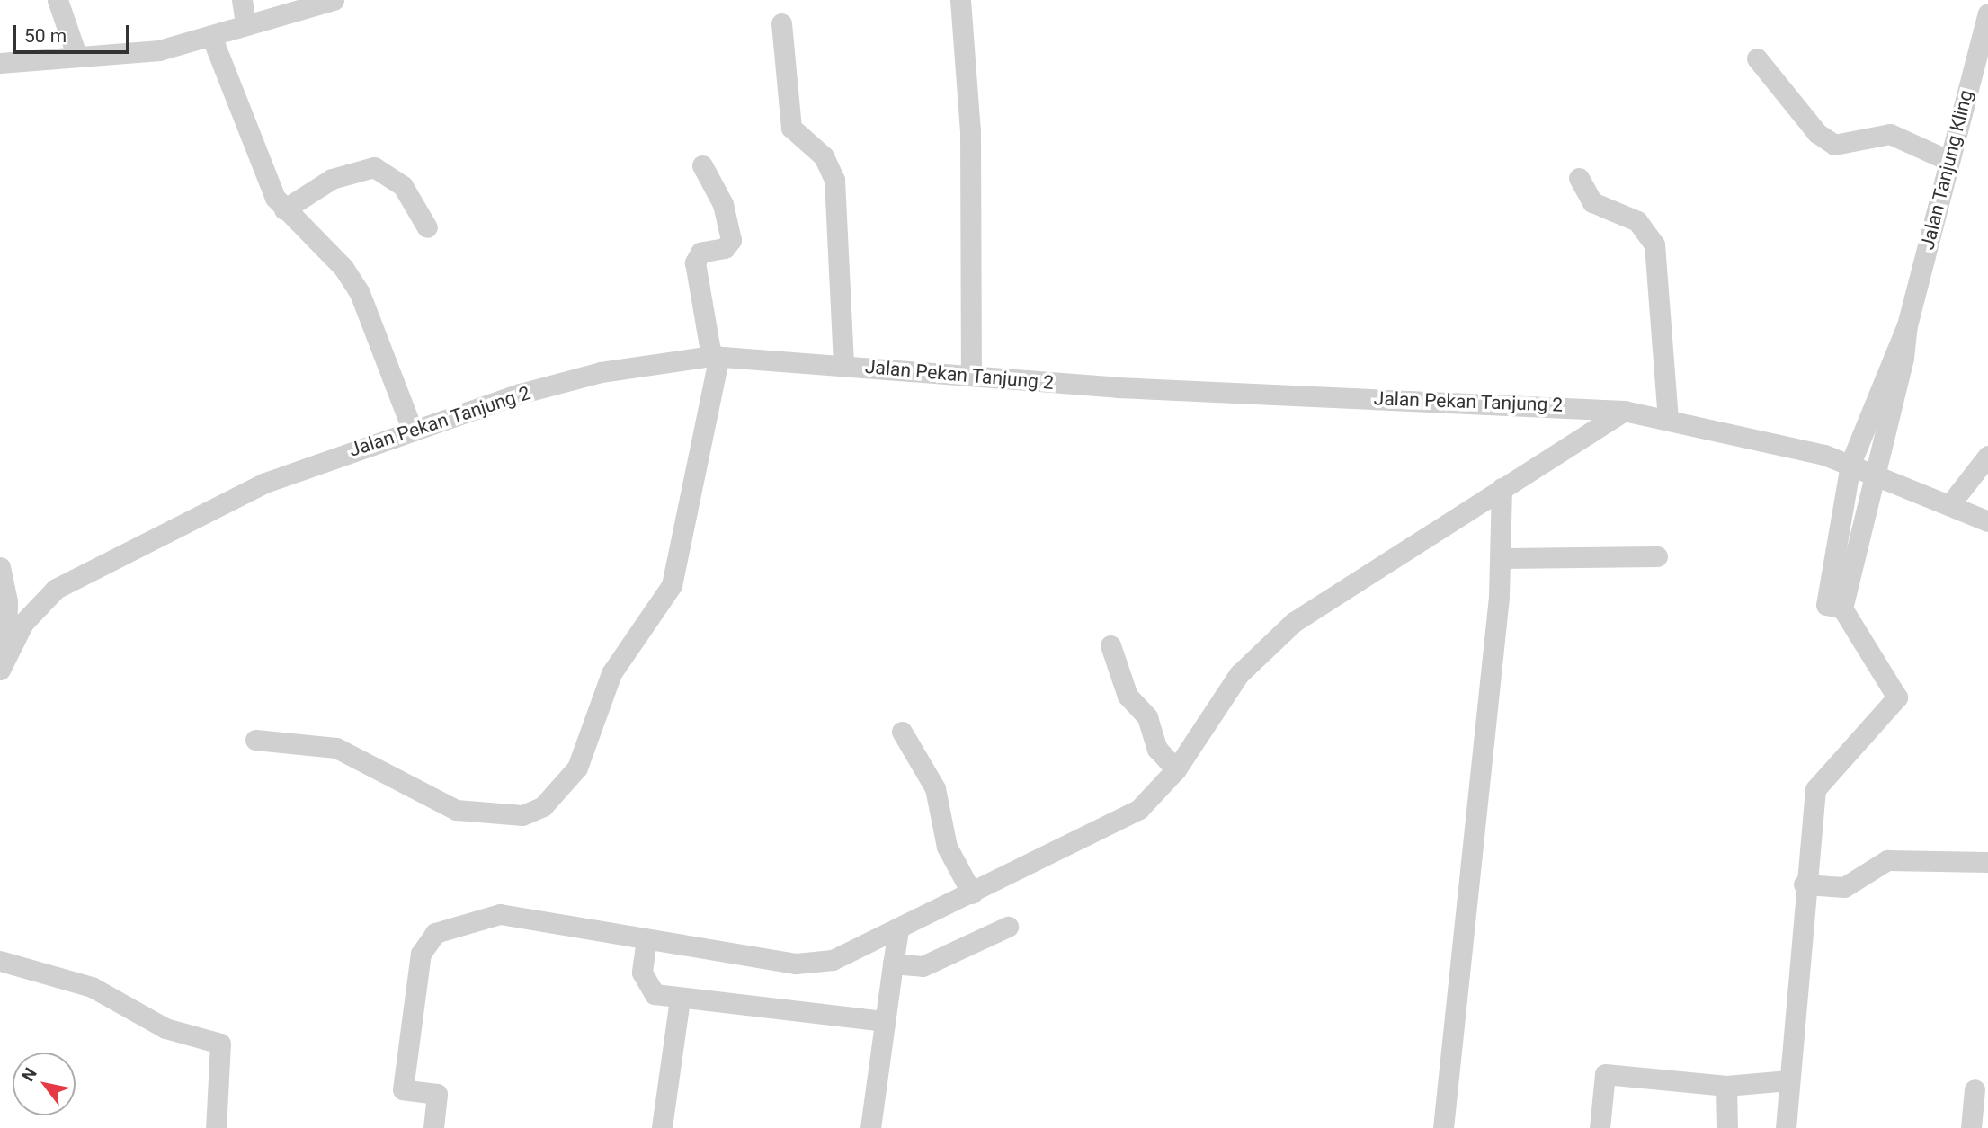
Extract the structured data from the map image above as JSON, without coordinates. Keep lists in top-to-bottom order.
{
  "streets": {
    "street": ["Jalan Tanjung Kling", "Jalan Pekan Tanjung 2"]
  },
  "crossings": [
    ["Jalan Tanjung Kling", "Jalan Pekan Tanjung 2"]
  ],
  "scale_bar": "50 m",
  "north": "top left"
}
